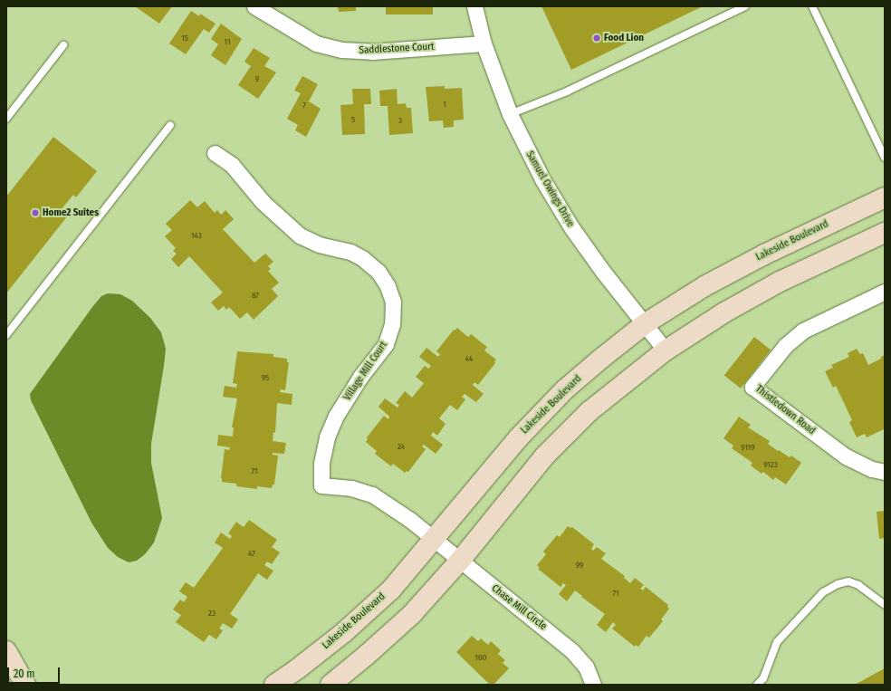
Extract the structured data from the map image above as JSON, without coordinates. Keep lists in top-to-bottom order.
{
  "streets": {
    "main road": ["Lakeside Boulevard"],
    "street": [
      "Saddlestone Court",
      "Samuel Owings Drive",
      "Village Mill Court",
      "Thistledown Road",
      "Chase Mill Circle"
    ]
  },
  "crossings": [
    ["Saddlestone Court", "Samuel Owings Drive"],
    ["Samuel Owings Drive", "Lakeside Boulevard"],
    ["Lakeside Boulevard", "Village Mill Court"],
    ["Lakeside Boulevard", "Chase Mill Circle"],
    ["Village Mill Court", "Chase Mill Circle"]
  ],
  "places": ["Food Lion", "Home2 Suites"],
  "house_numbers": [
    "15",
    "11",
    "9",
    "1",
    "7",
    "5",
    "3",
    "143",
    "87",
    "44",
    "95",
    "24",
    "9119",
    "9123",
    "71",
    "47",
    "99",
    "71",
    "23",
    "100"
  ],
  "scale_bar": "20 m"
}
